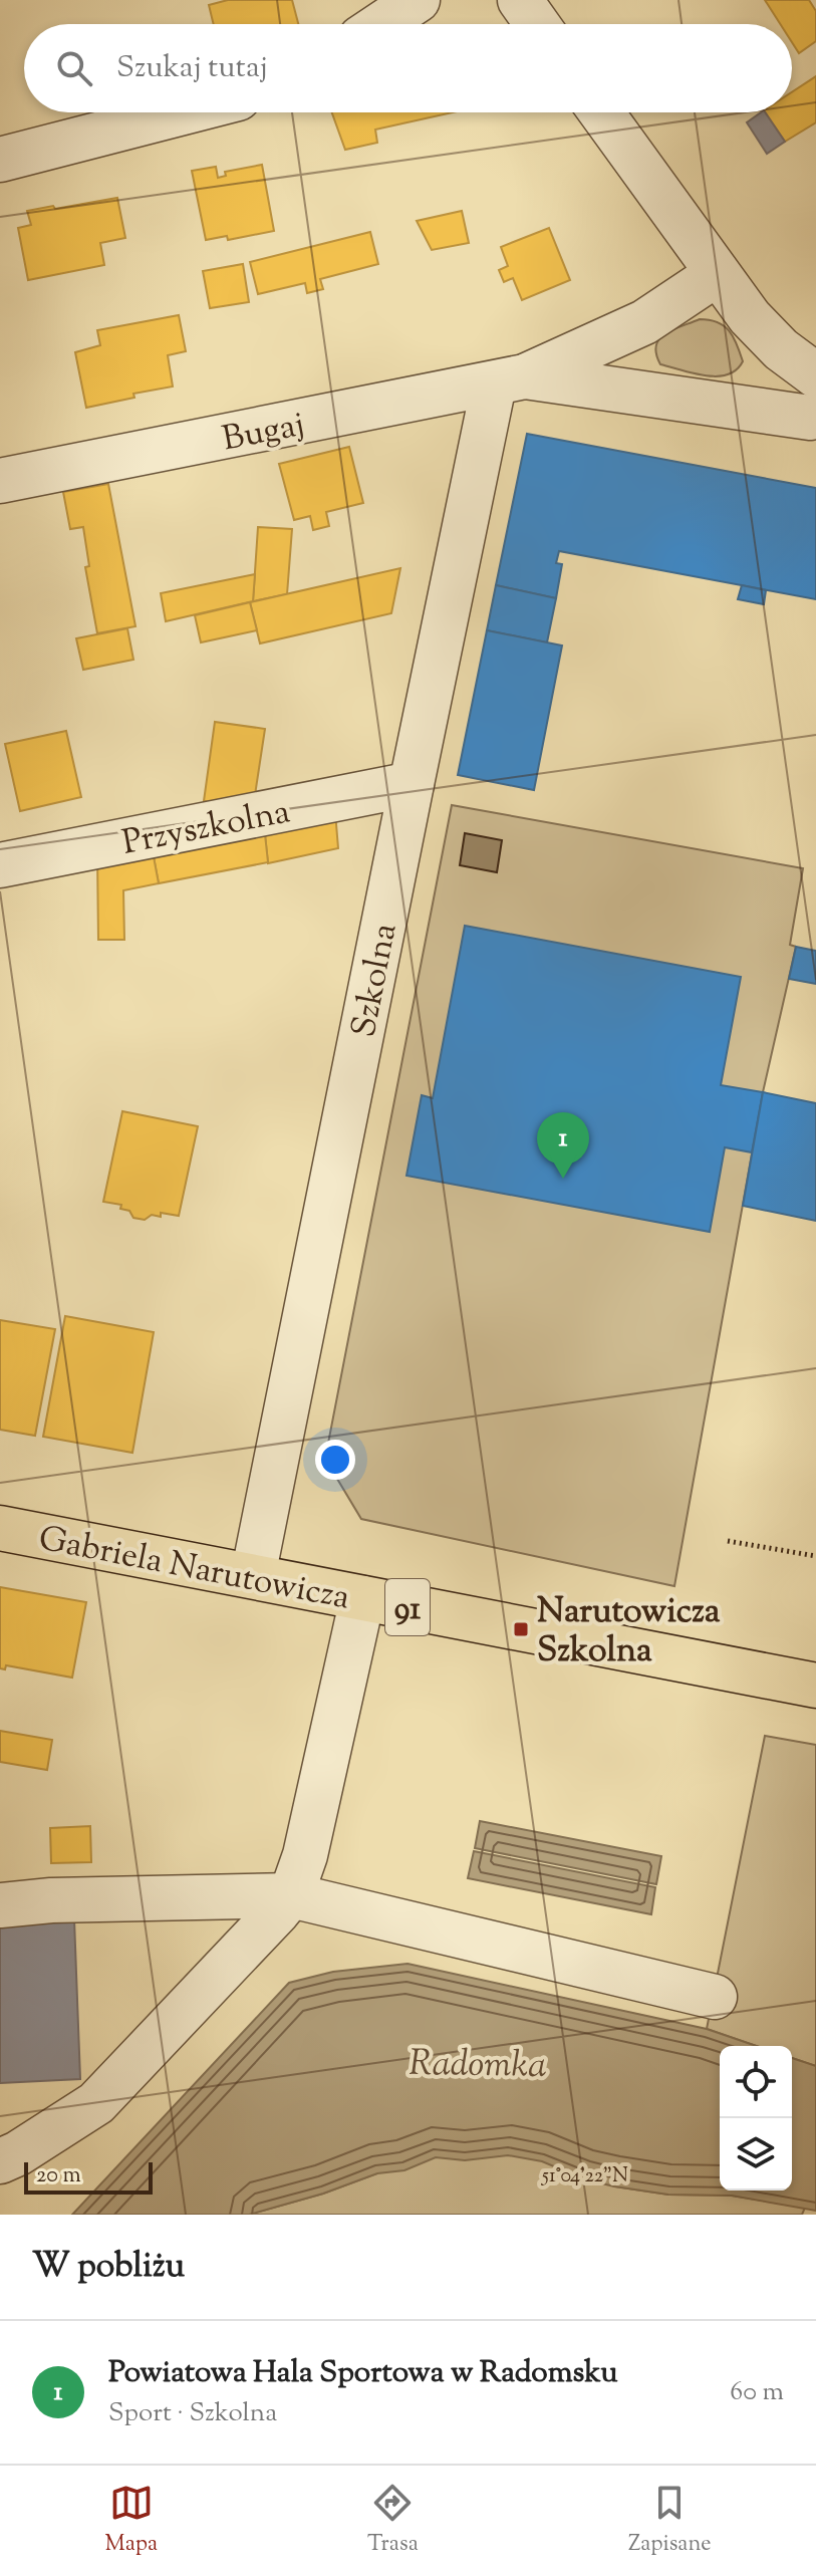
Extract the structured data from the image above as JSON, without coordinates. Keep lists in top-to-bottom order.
{
  "streets": {
    "main road": ["Gabriela Narutowicza", "91"],
    "street": ["Bugaj", "Przyszkolna", "Szkolna"]
  },
  "crossings": [
    ["Bugaj", "Szkolna"],
    ["Przyszkolna", "Szkolna"],
    ["Szkolna", "Gabriela Narutowicza"]
  ],
  "water": ["Radomka"],
  "places": {
    "transit": ["Narutowicza Szkolna"]
  },
  "scale_bar": "20 m",
  "page": {
    "search": "Szukaj tutaj",
    "pins": "1",
    "scale": "20 m",
    "heading": "W pobliżu",
    "list": [
      {
        "mark": "1",
        "name": "Powiatowa Hala Sportowa w Radomsku",
        "note": "Sport · Szkolna",
        "value": "60 m"
      }
    ],
    "nav": ["Mapa", "Trasa", "Zapisane"]
  },
  "coordinates": ["51°04'22\"N"]
}
